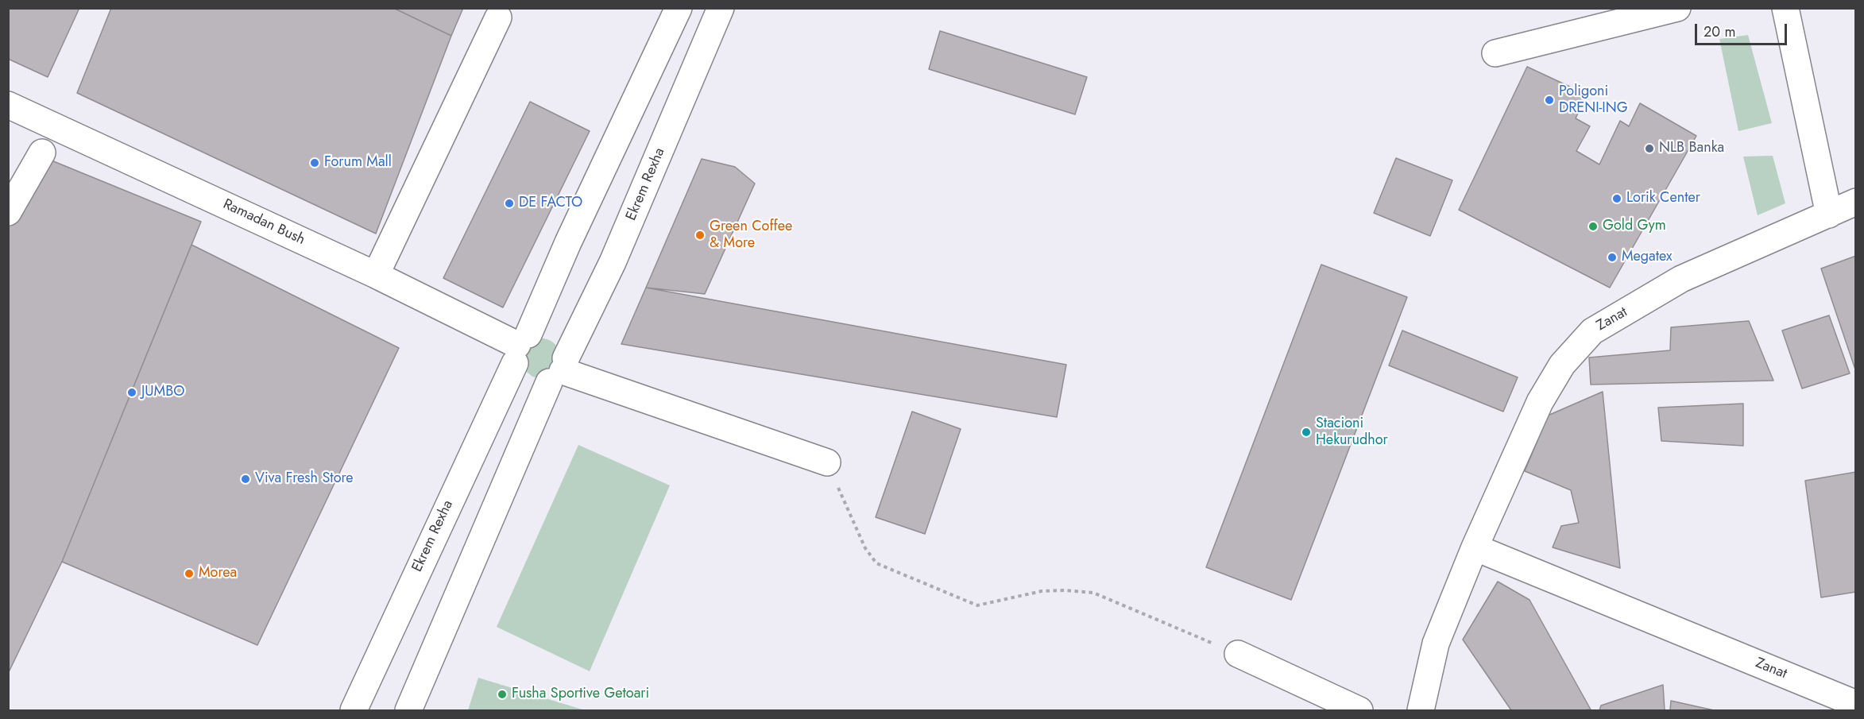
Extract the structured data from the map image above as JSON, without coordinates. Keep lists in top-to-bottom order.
{
  "streets": {
    "street": ["Ekrem Rexha", "Ramadan Bush", "Zanat"]
  },
  "crossings": [
    ["Ekrem Rexha", "Ramadan Bush"]
  ],
  "places": [
    "Poligoni DRENI-ING",
    "NLB Banka",
    "Forum Mall",
    "Lorik Center",
    "DE FACTO",
    "Gold Gym",
    "Green Coffee & More",
    "Megatex",
    "JUMBO",
    "Stacioni Hekurudhor",
    "Viva Fresh Store",
    "Morea",
    "Fusha Sportive Getoari"
  ],
  "scale_bar": "20 m"
}
